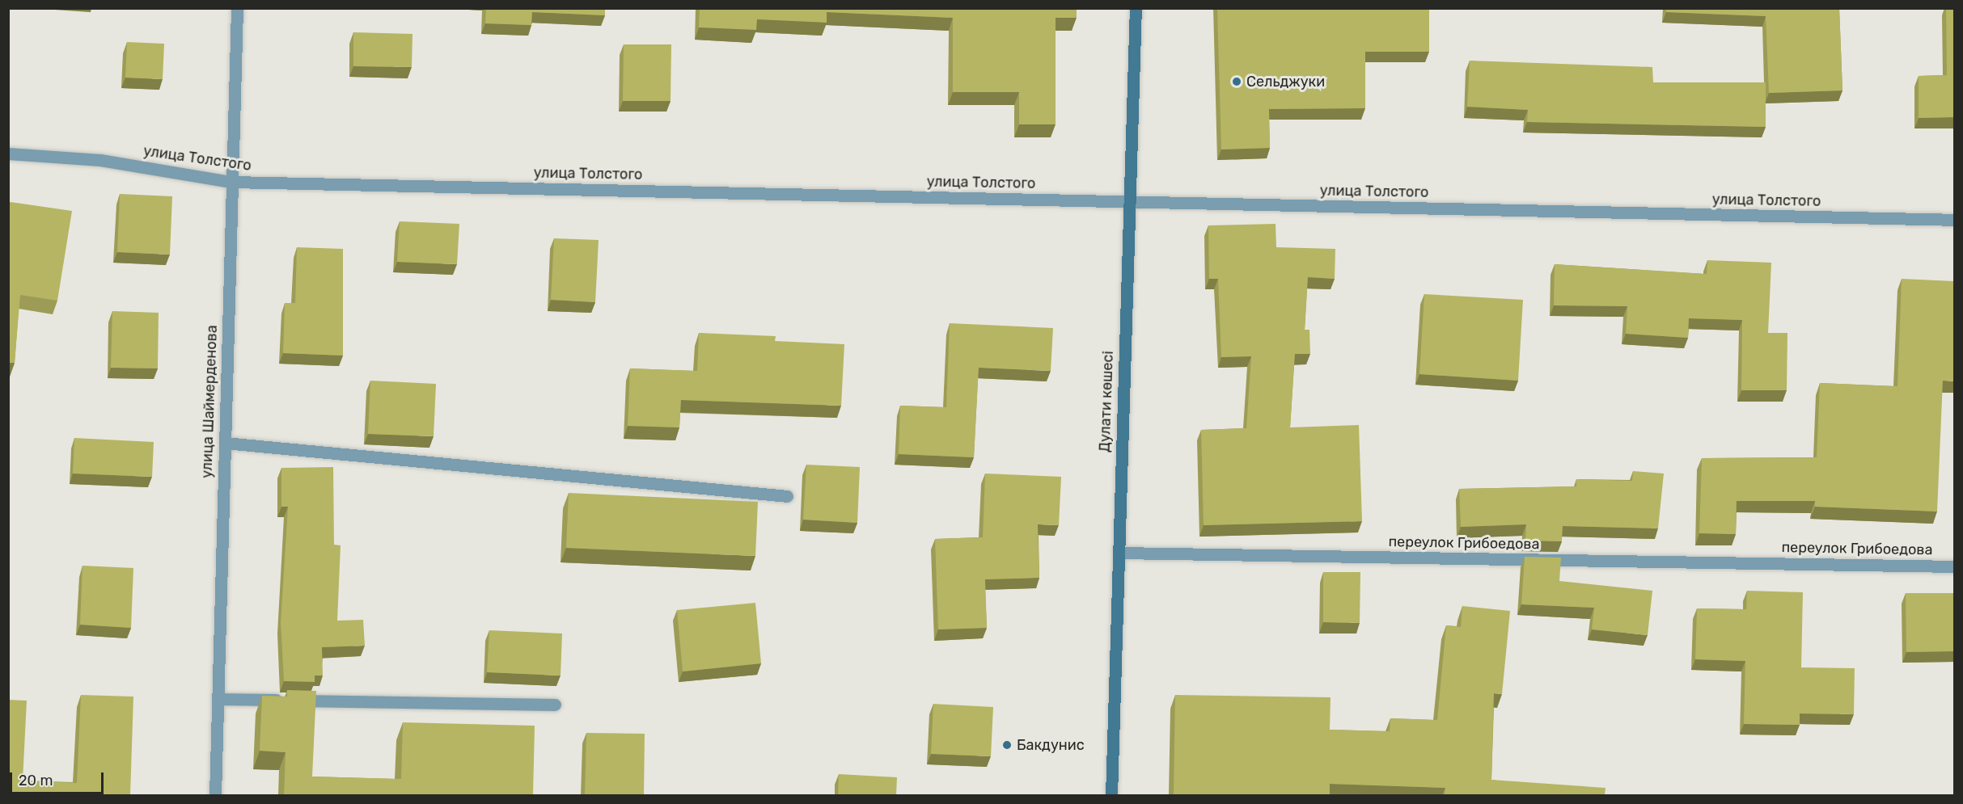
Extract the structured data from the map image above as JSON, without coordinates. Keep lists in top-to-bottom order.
{
  "streets": {
    "main road": ["Дулати көшесі"],
    "street": ["улица Толстого", "улица Шаймерденова", "переулок Грибоедова"]
  },
  "crossings": [
    ["улица Толстого", "улица Шаймерденова"],
    ["улица Толстого", "Дулати көшесі"],
    ["Дулати көшесі", "переулок Грибоедова"]
  ],
  "places": ["Сельджуки", "Бакдунис"],
  "scale_bar": "20 m"
}
